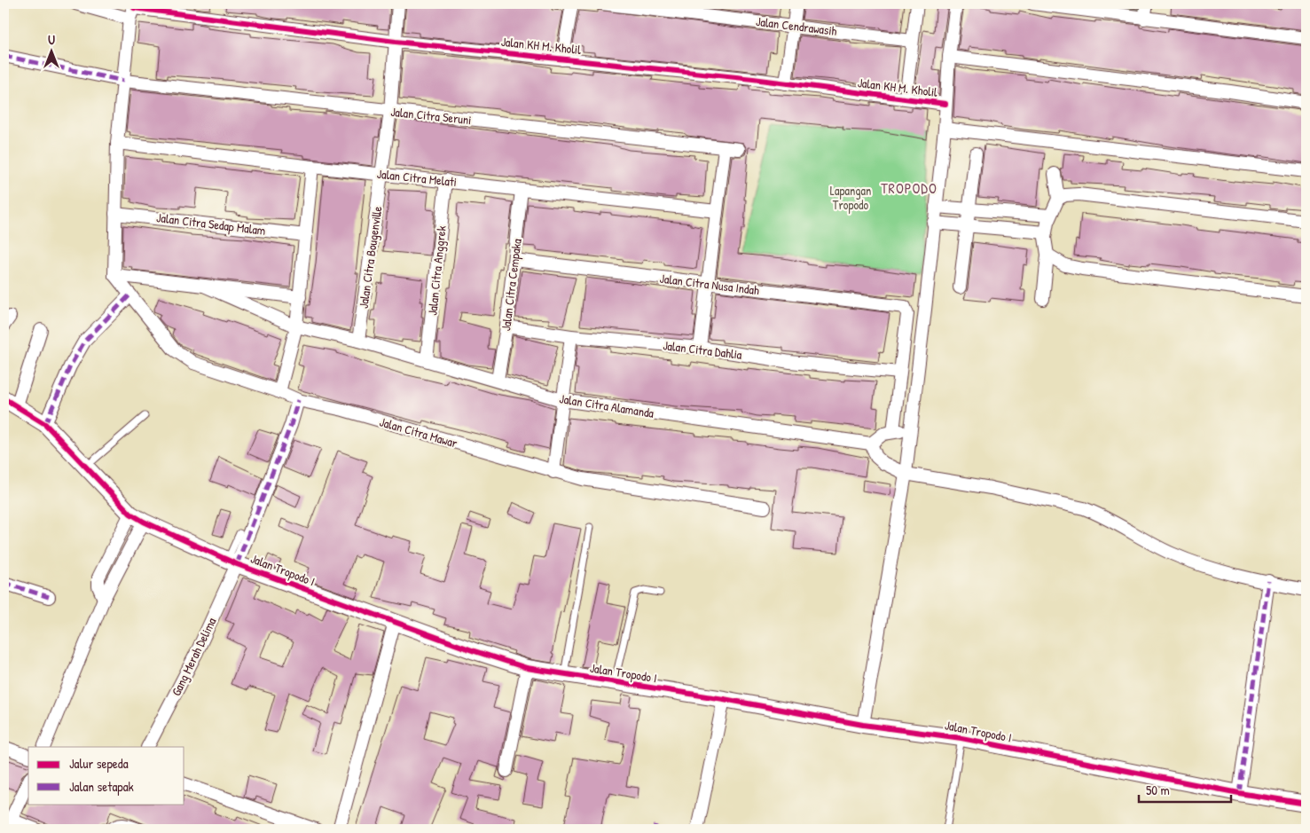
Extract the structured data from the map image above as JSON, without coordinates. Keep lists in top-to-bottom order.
{
  "streets": {
    "street": [
      "Jalan Cendrawasih",
      "Jalan KH M. Kholil",
      "Jalan Citra Seruni",
      "Jalan Citra Melati",
      "Jalan Citra Sedap Malam",
      "Jalan Citra Bougenville",
      "Jalan Citra Anggrek",
      "Jalan Citra Nusa Indah",
      "Jalan Citra Cempaka",
      "Jalan Citra Dahlia",
      "Jalan Citra Alamanda",
      "Jalan Citra Mawar",
      "Jalan Tropodo I",
      "Gang Merah Delima"
    ]
  },
  "crossings": [
    ["Jalan KH M. Kholil", "Jalan Citra Bougenville"],
    ["Jalan Citra Seruni", "Jalan Citra Bougenville"],
    ["Jalan Citra Melati", "Jalan Citra Bougenville"],
    ["Jalan Citra Melati", "Jalan Citra Anggrek"],
    ["Jalan Citra Melati", "Jalan Citra Cempaka"],
    ["Jalan Citra Bougenville", "Jalan Citra Alamanda"],
    ["Jalan Citra Anggrek", "Jalan Citra Alamanda"],
    ["Jalan Citra Nusa Indah", "Jalan Citra Cempaka"],
    ["Jalan Citra Nusa Indah", "Jalan Citra Dahlia"],
    ["Jalan Citra Cempaka", "Jalan Citra Dahlia"],
    ["Jalan Citra Cempaka", "Jalan Citra Alamanda"],
    ["Jalan Citra Mawar", "Gang Merah Delima"],
    ["Jalan Tropodo I", "Gang Merah Delima"]
  ],
  "districts": ["TROPODO"],
  "parks": ["Lapangan Tropodo"],
  "legend": ["Jalur sepeda", "Jalan setapak"],
  "scale_bar": "50 m",
  "north": "top"
}
